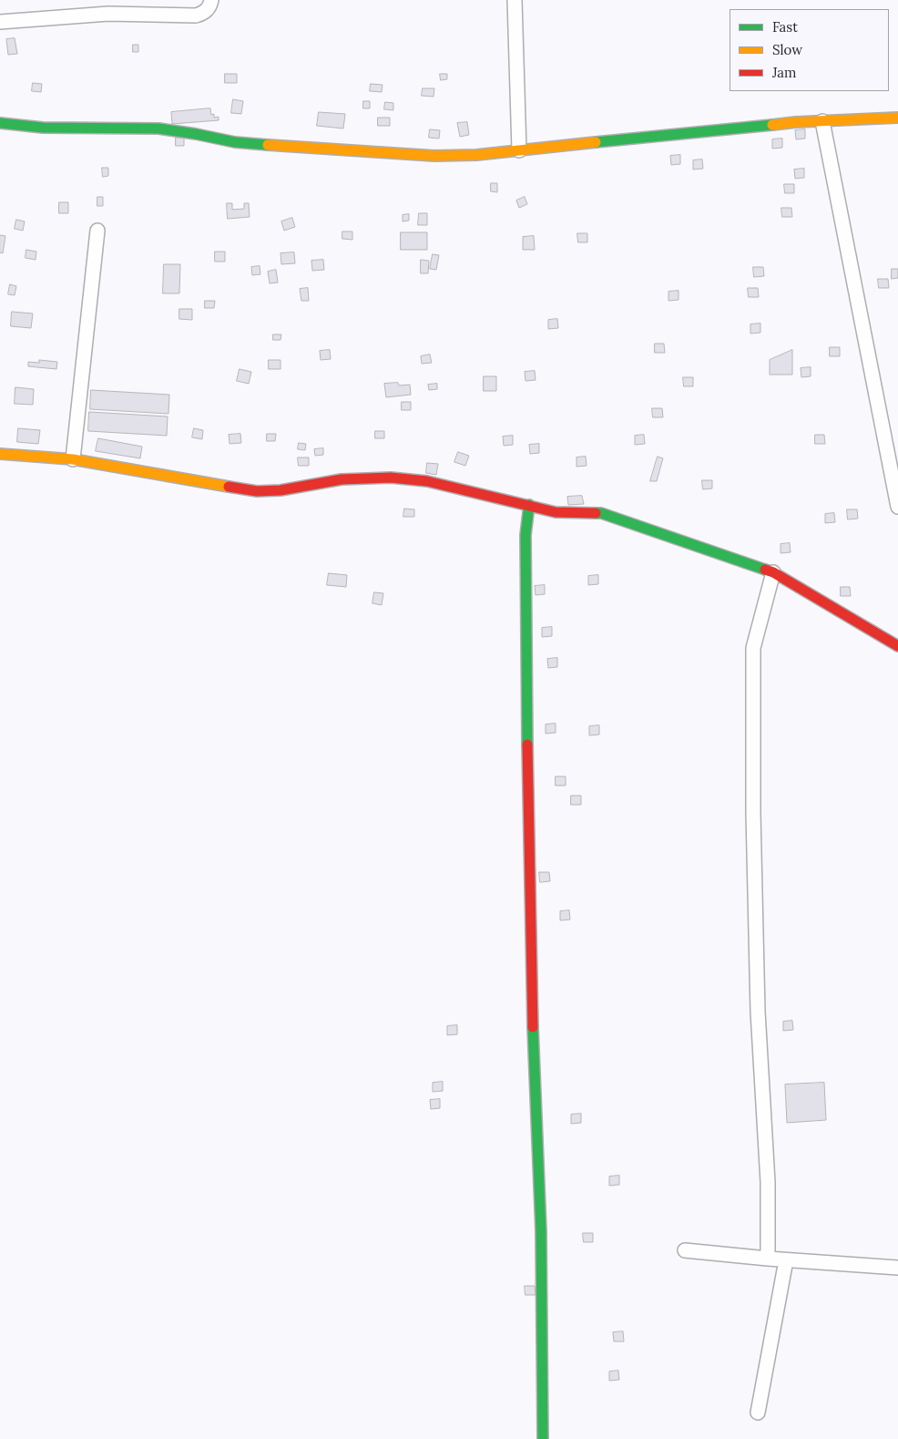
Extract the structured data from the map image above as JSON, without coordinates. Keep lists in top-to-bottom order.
{
  "legend": ["Fast", "Slow", "Jam"]
}
